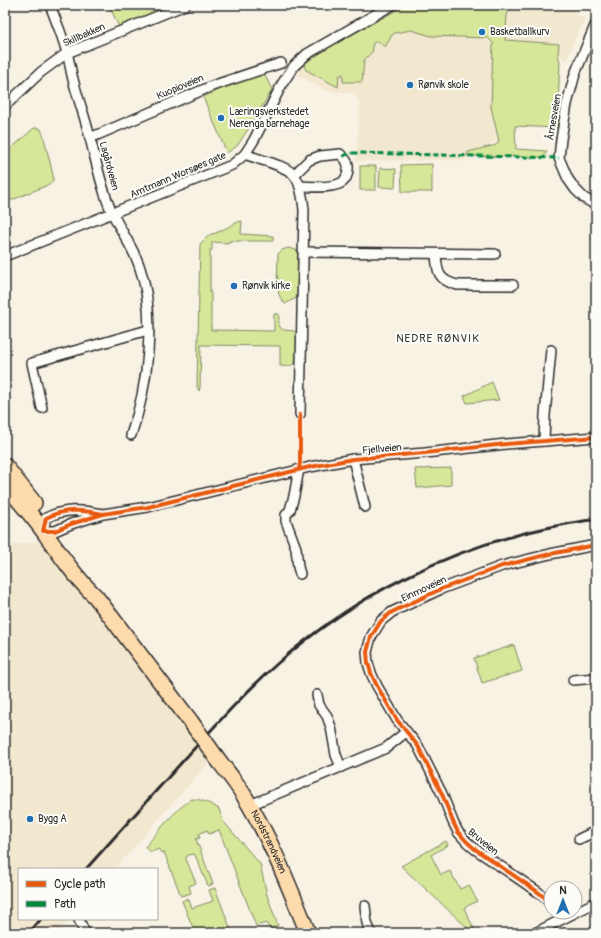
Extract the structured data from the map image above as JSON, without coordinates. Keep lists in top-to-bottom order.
{
  "streets": {
    "main road": ["Nordstrandveien"],
    "street": [
      "Skillbakken",
      "Kuopioveien",
      "Årnesveien",
      "Lagårdveien",
      "Amtmann Worsøes gate",
      "Fjellveien",
      "Einmoveien",
      "Bruveien"
    ]
  },
  "crossings": [
    ["Skillbakken", "Lagårdveien"],
    ["Kuopioveien", "Lagårdveien"],
    ["Lagårdveien", "Amtmann Worsøes gate"],
    ["Fjellveien", "Nordstrandveien"],
    ["Einmoveien", "Bruveien"]
  ],
  "districts": ["NEDRE RØNVIK"],
  "places": [
    "Basketballkurv",
    "Rønvik skole",
    "Læringsverkstedet Nerenga barnehage",
    "Rønvik kirke",
    "Bygg A"
  ],
  "legend": ["Cycle path", "Path"],
  "north": "top"
}
